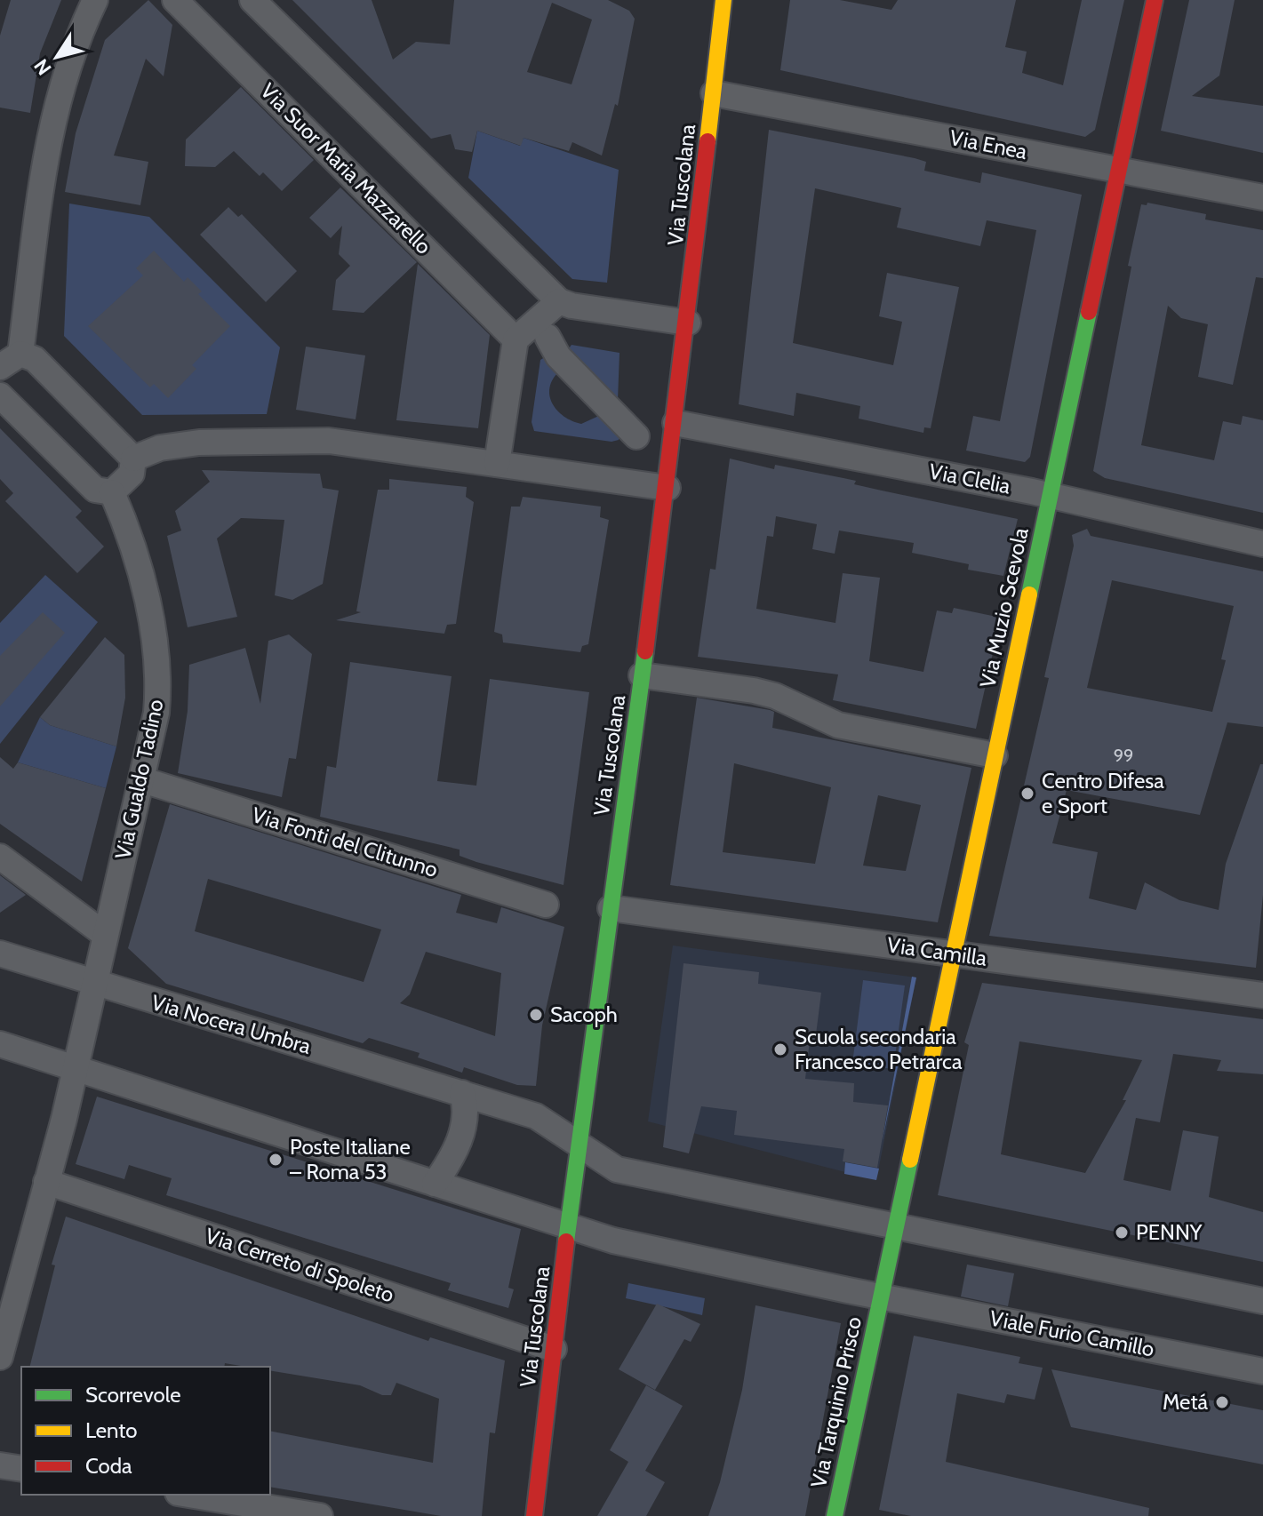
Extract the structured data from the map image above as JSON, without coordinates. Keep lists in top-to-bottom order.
{
  "streets": {
    "street": [
      "Via Enea",
      "Via Suor Maria Mazzarello",
      "Via Tuscolana",
      "Via Clelia",
      "Via Muzio Scevola",
      "Via Gualdo Tadino",
      "Via Fonti del Clitunno",
      "Via Camilla",
      "Via Nocera Umbra",
      "Via Cerreto di Spoleto",
      "Viale Furio Camillo",
      "Via Tarquinio Prisco"
    ]
  },
  "crossings": [
    ["Via Enea", "Via Tuscolana"],
    ["Via Enea", "Via Muzio Scevola"],
    ["Via Tuscolana", "Via Clelia"],
    ["Via Tuscolana", "Via Camilla"],
    ["Via Tuscolana", "Via Nocera Umbra"],
    ["Via Tuscolana", "Via Cerreto di Spoleto"],
    ["Via Tuscolana", "Viale Furio Camillo"],
    ["Via Clelia", "Via Muzio Scevola"],
    ["Via Muzio Scevola", "Via Camilla"],
    ["Via Gualdo Tadino", "Via Fonti del Clitunno"],
    ["Via Gualdo Tadino", "Via Nocera Umbra"],
    ["Via Gualdo Tadino", "Via Cerreto di Spoleto"],
    ["Viale Furio Camillo", "Via Tarquinio Prisco"]
  ],
  "places": [
    "Centro Difesa e Sport",
    "Sacoph",
    "Scuola secondaria Francesco Petrarca",
    "Poste Italiane – Roma 53",
    "PENNY",
    "Metá"
  ],
  "house_numbers": ["99"],
  "legend": ["Scorrevole", "Lento", "Coda"],
  "north": "bottom left"
}
